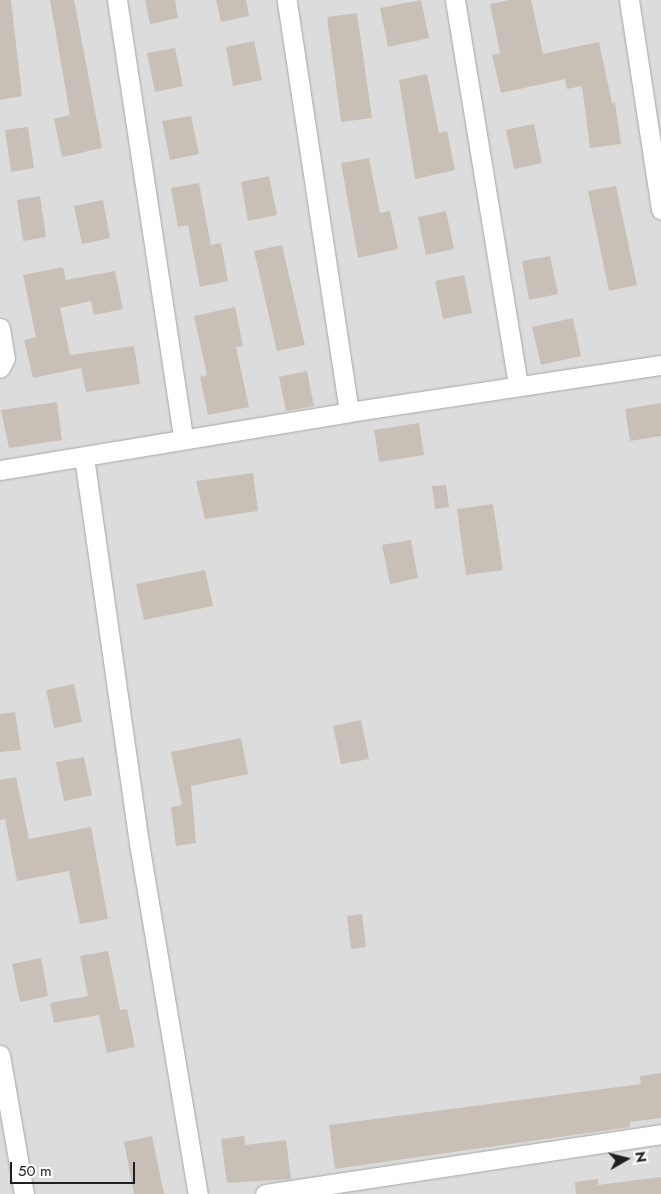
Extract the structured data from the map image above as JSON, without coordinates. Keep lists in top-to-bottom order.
{
  "scale_bar": "50 m",
  "north": "right"
}
